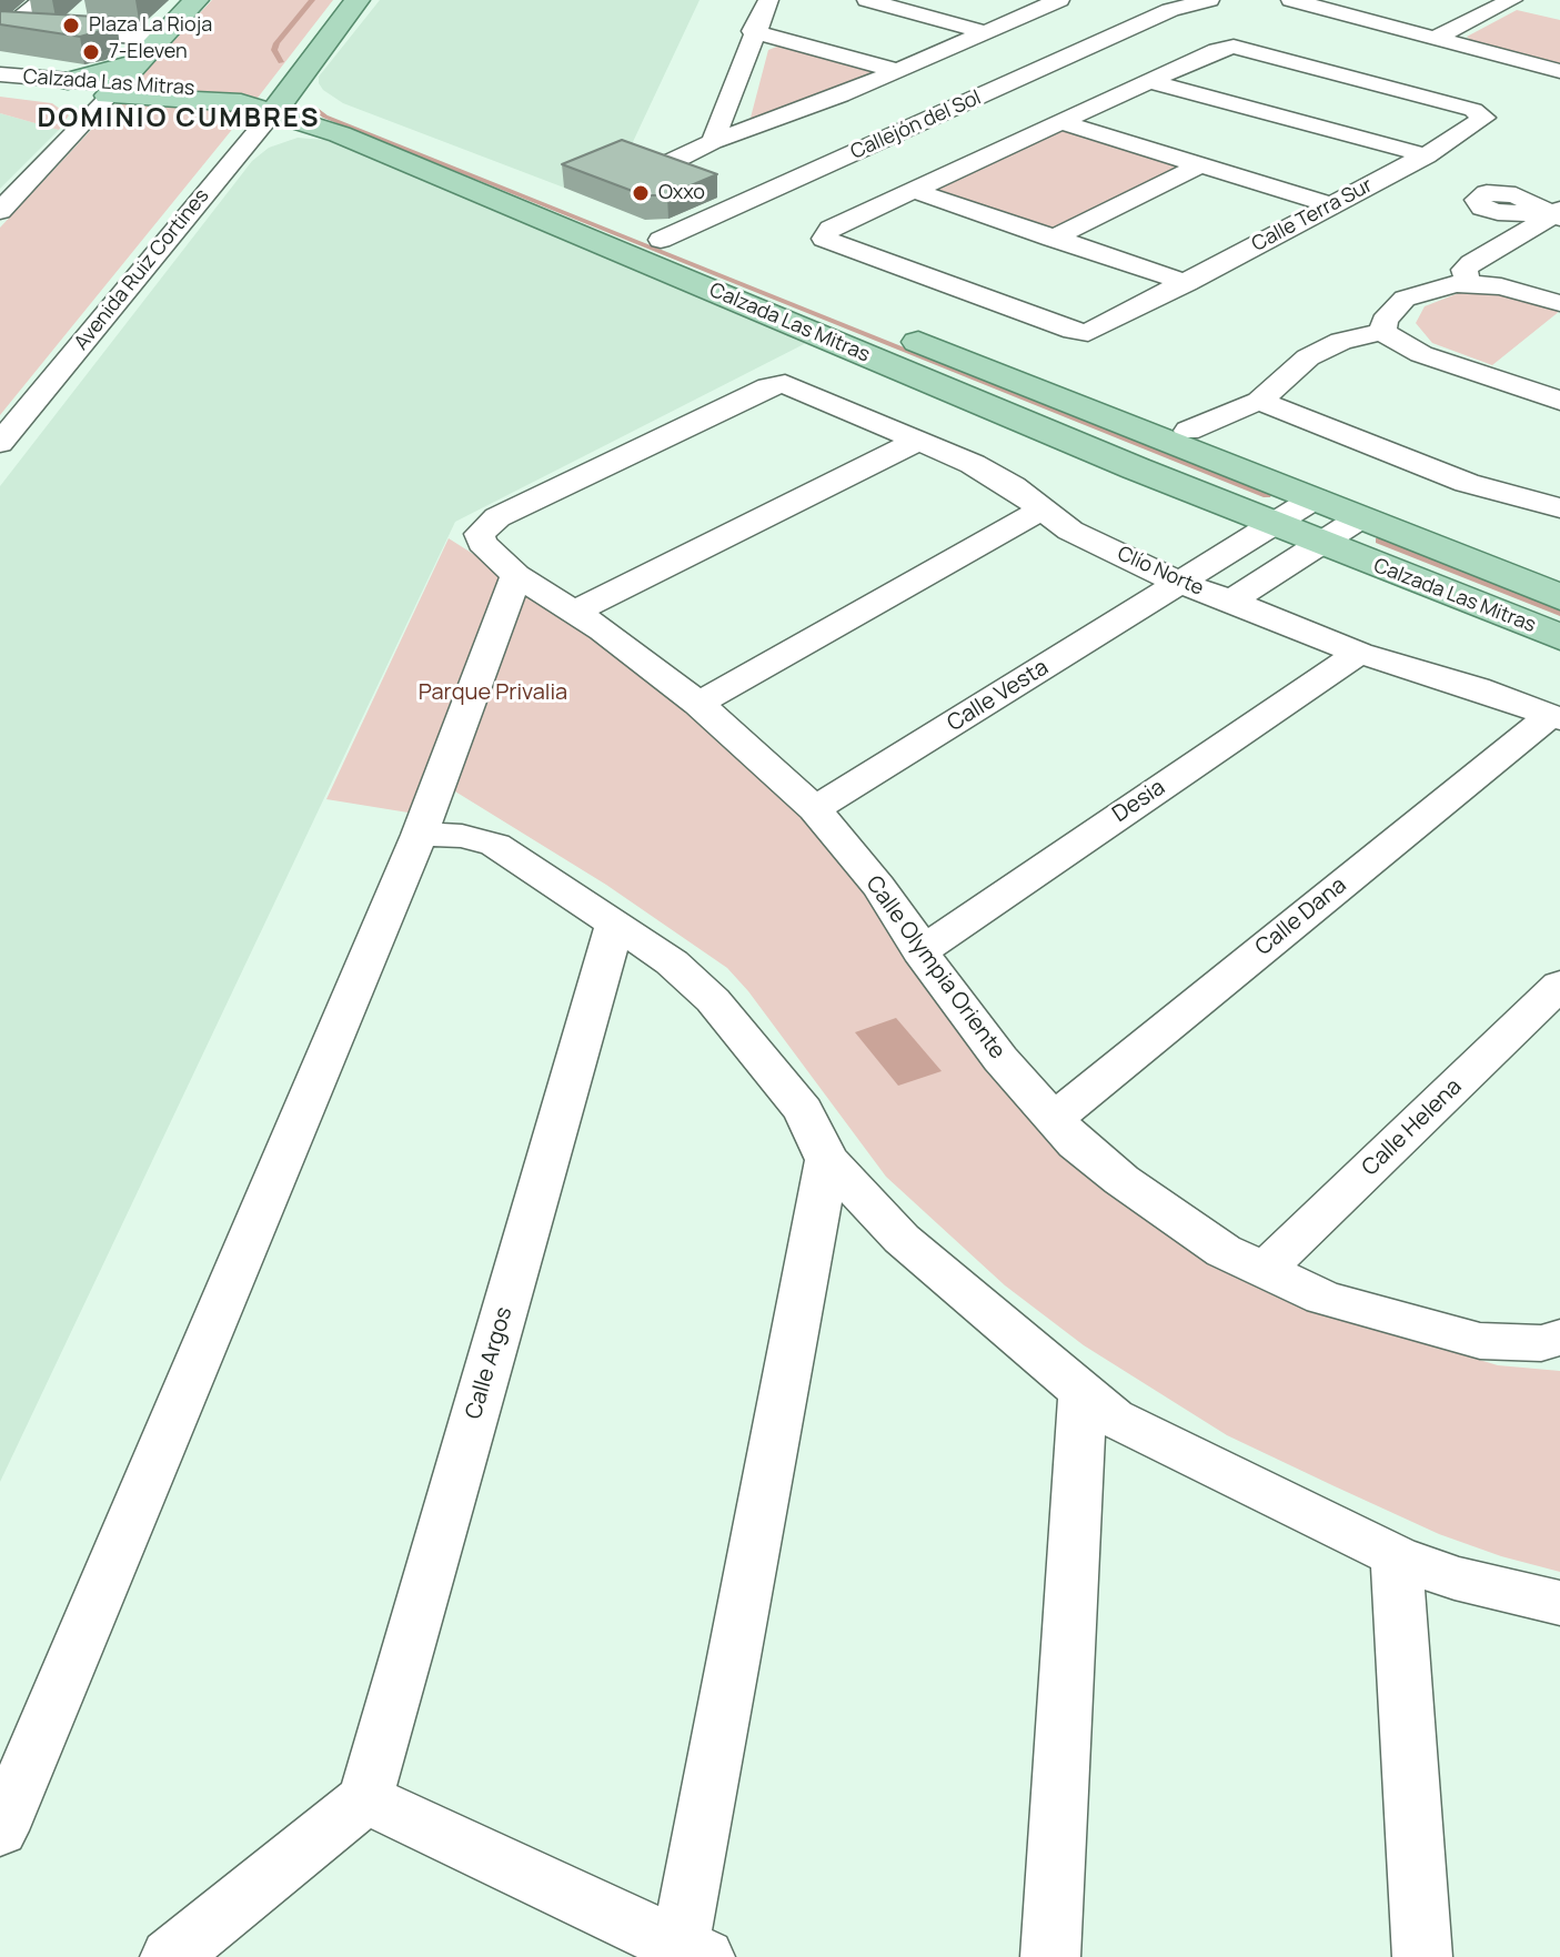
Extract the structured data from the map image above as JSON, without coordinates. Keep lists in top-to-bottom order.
{
  "streets": {
    "main road": ["Calzada Las Mitras"],
    "street": [
      "Callejón del Sol",
      "Calle Terra Sur",
      "Avenida Ruiz Cortines",
      "Clío Norte",
      "Calle Vesta",
      "Desia",
      "Calle Dana",
      "Calle Olympia Oriente",
      "Calle Helena",
      "Calle Argos"
    ]
  },
  "crossings": [
    ["Calzada Las Mitras", "Callejón del Sol"],
    ["Calzada Las Mitras", "Avenida Ruiz Cortines"],
    ["Calzada Las Mitras", "Calle Vesta"],
    ["Callejón del Sol", "Calle Terra Sur"],
    ["Clío Norte", "Calle Vesta"],
    ["Clío Norte", "Desia"],
    ["Clío Norte", "Calle Dana"],
    ["Clío Norte", "Calle Olympia Oriente"],
    ["Calle Vesta", "Calle Olympia Oriente"],
    ["Desia", "Calle Olympia Oriente"],
    ["Calle Dana", "Calle Olympia Oriente"],
    ["Calle Olympia Oriente", "Calle Helena"]
  ],
  "districts": ["DOMINIO CUMBRES"],
  "parks": ["Parque Privalia"],
  "places": ["Plaza La Rioja", "7-Eleven", "Oxxo"]
}
